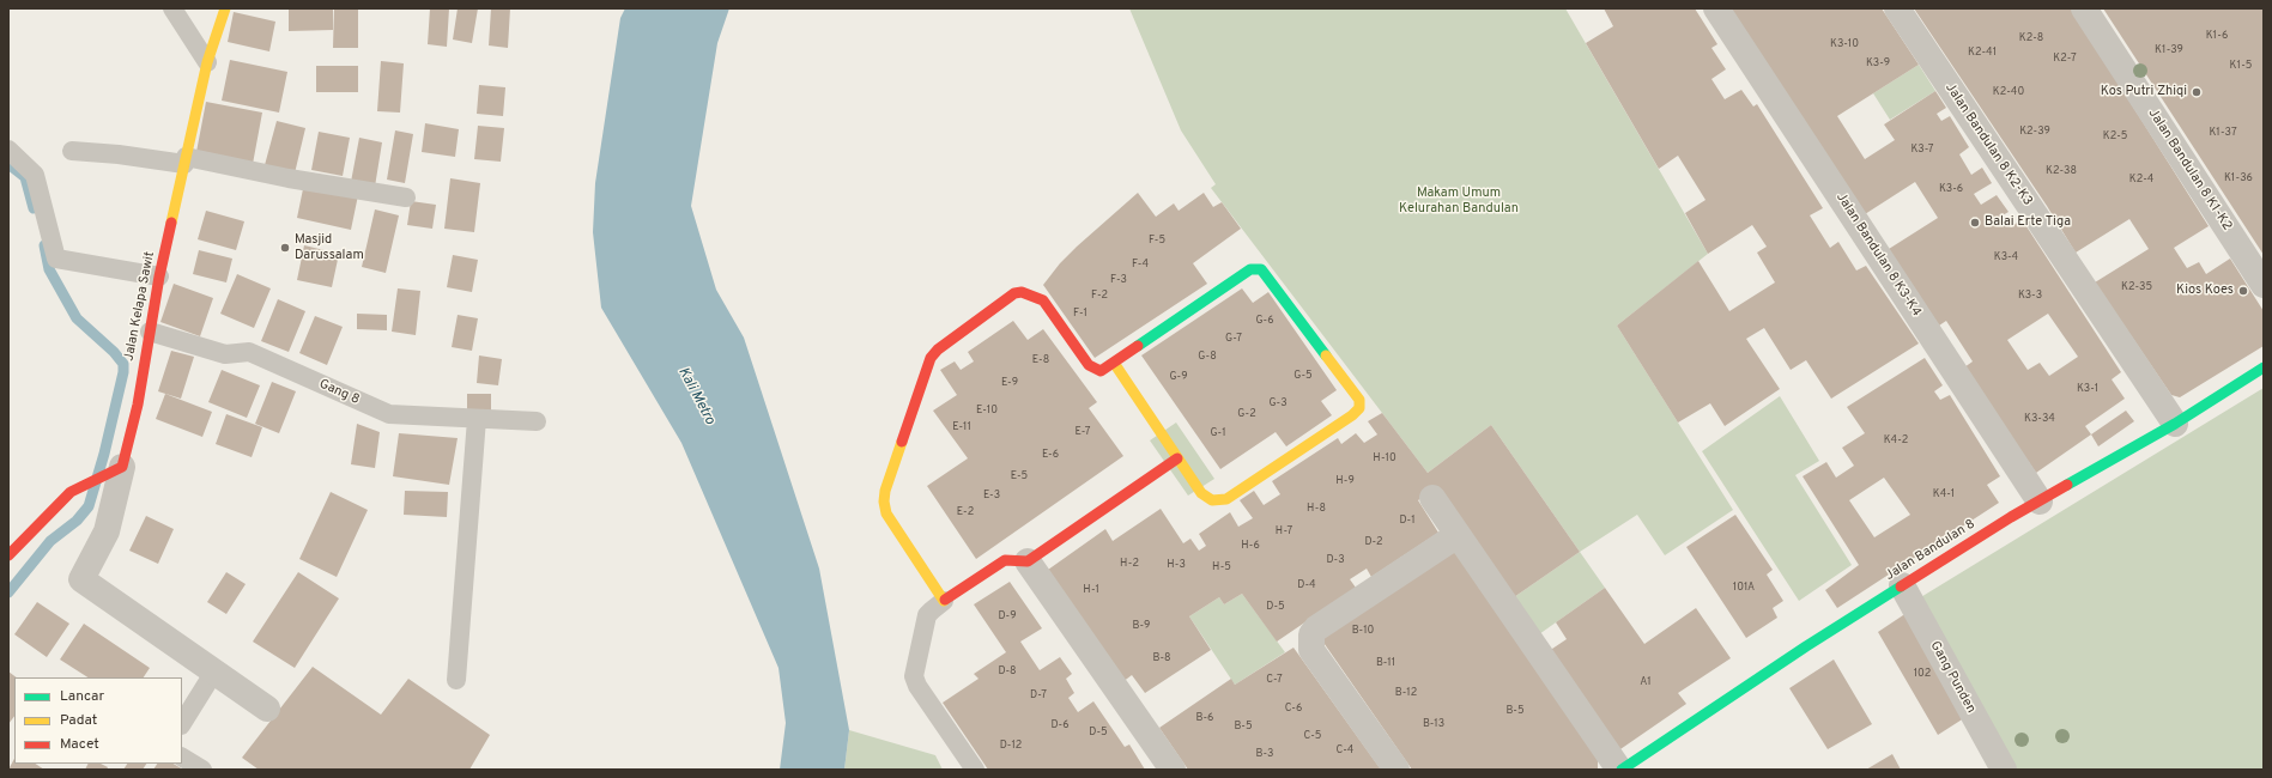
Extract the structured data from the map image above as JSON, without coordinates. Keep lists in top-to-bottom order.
{
  "streets": {
    "street": [
      "Jalan Bandulan 8 K2-K3",
      "Jalan Bandulan 8 K1-K2",
      "Jalan Bandulan 8 K3-K4",
      "Jalan Kelapa Sawit",
      "Jalan Bandulan 8",
      "Gang Punden"
    ],
    "lane": ["Gang 8"]
  },
  "crossings": [
    ["Jalan Bandulan 8 K2-K3", "Jalan Bandulan 8"],
    ["Jalan Bandulan 8 K3-K4", "Jalan Bandulan 8"],
    ["Jalan Kelapa Sawit", "Gang 8"],
    ["Jalan Bandulan 8", "Gang Punden"]
  ],
  "water": ["Kali Metro"],
  "parks": ["Makam Umum Kelurahan Bandulan"],
  "places": [
    "Kos Putri Zhiqi",
    "Balai Erte Tiga",
    "Masjid Darussalam",
    "Kios Koes"
  ],
  "house_numbers": [
    "K1-6",
    "K2-8",
    "K3-10",
    "K1-39",
    "K2-41",
    "K2-7",
    "K3-9",
    "K1-5",
    "K2-40",
    "K2-39",
    "K1-37",
    "K2-5",
    "K3-7",
    "K2-38",
    "K1-36",
    "K2-4",
    "K3-6",
    "F-5",
    "K3-4",
    "F-4",
    "F-3",
    "K2-35",
    "F-2",
    "K3-3",
    "F-1",
    "G-6",
    "G-7",
    "G-8",
    "E-8",
    "G-5",
    "G-9",
    "E-9",
    "K3-1",
    "G-3",
    "E-10",
    "G-2",
    "K3-34",
    "E-11",
    "E-7",
    "G-1",
    "K4-2",
    "E-6",
    "H-10",
    "E-5",
    "H-9",
    "K4-1",
    "E-3",
    "H-8",
    "E-2",
    "D-1",
    "H-7",
    "D-2",
    "H-6",
    "D-3",
    "H-2",
    "H-3",
    "H-5",
    "D-4",
    "101A",
    "H-1",
    "D-5",
    "D-9",
    "B-9",
    "B-10",
    "B-8",
    "B-11",
    "D-8",
    "102",
    "C-7",
    "A1",
    "B-12",
    "D-7",
    "C-6",
    "B-5",
    "B-6",
    "B-13",
    "D-6",
    "B-5",
    "D-5",
    "C-5",
    "D-12",
    "C-4",
    "B-3"
  ],
  "legend": ["Lancar", "Padat", "Macet"]
}
